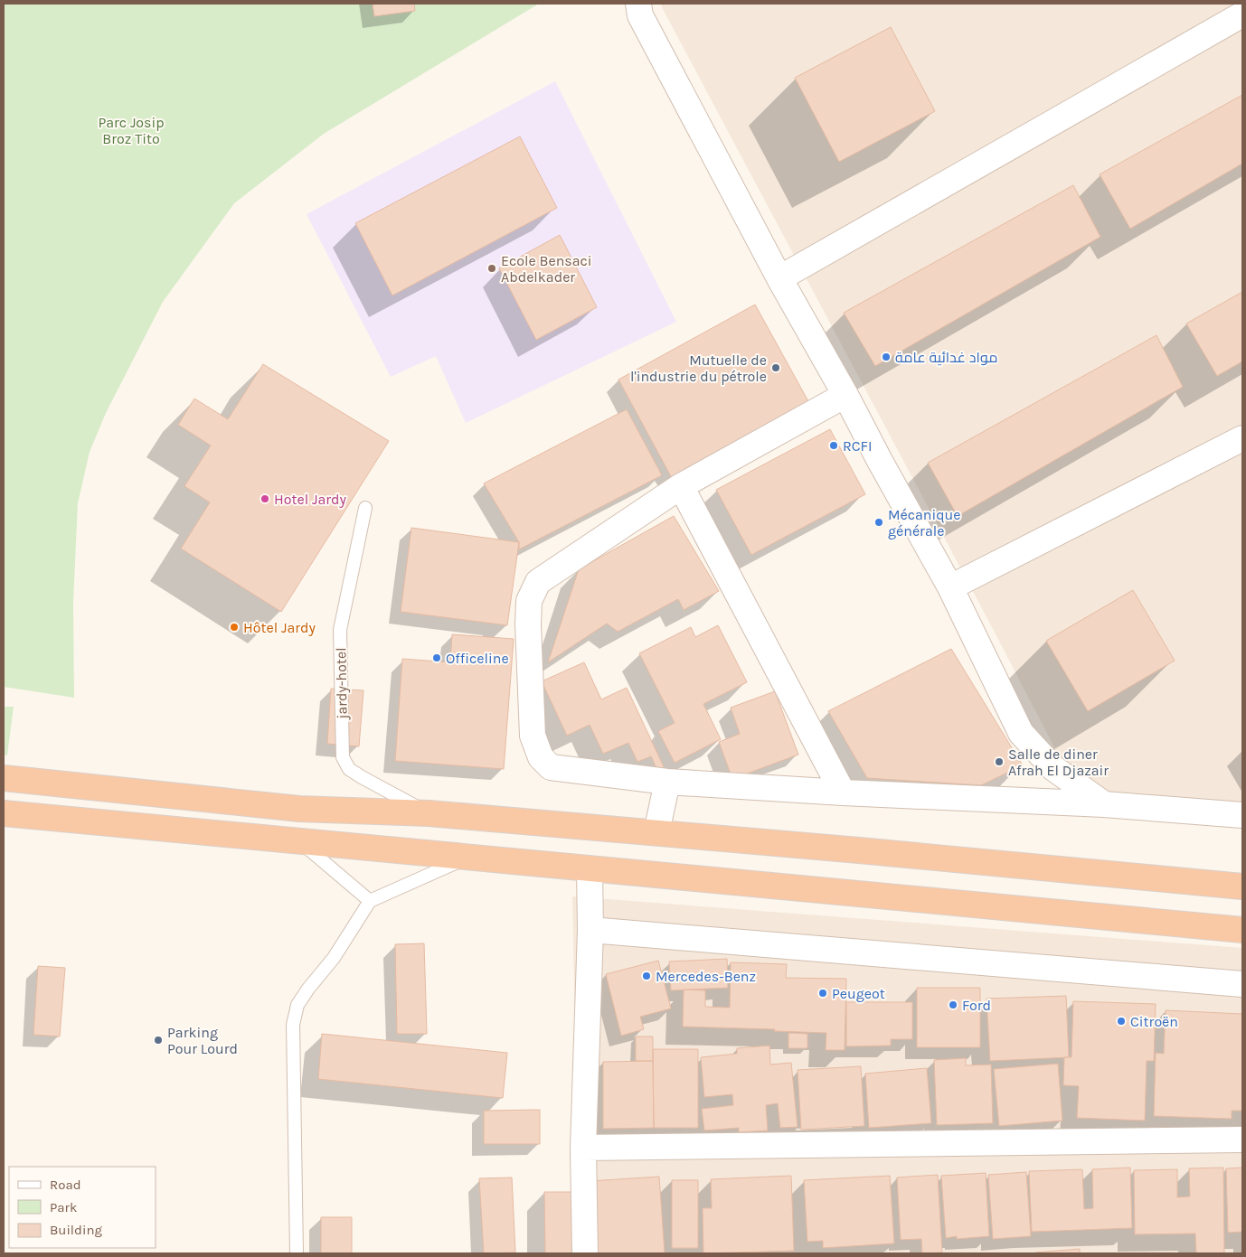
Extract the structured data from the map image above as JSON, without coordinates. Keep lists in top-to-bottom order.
{
  "streets": {
    "lane": ["jardy-hotel"]
  },
  "parks": ["Parc Josip Broz Tito"],
  "places": [
    "Ecole Bensaci Abdelkader",
    "مواد غدائية عامة",
    "Mutuelle de l'industrie du pétrole",
    "RCFI",
    "Hotel Jardy",
    "Mécanique générale",
    "Hôtel Jardy",
    "Officeline",
    "Salle de diner Afrah El Djazair",
    "Mercedes-Benz",
    "Peugeot",
    "Ford",
    "Citroën",
    "Parking Pour Lourd"
  ],
  "legend": ["Road", "Park", "Building"]
}
